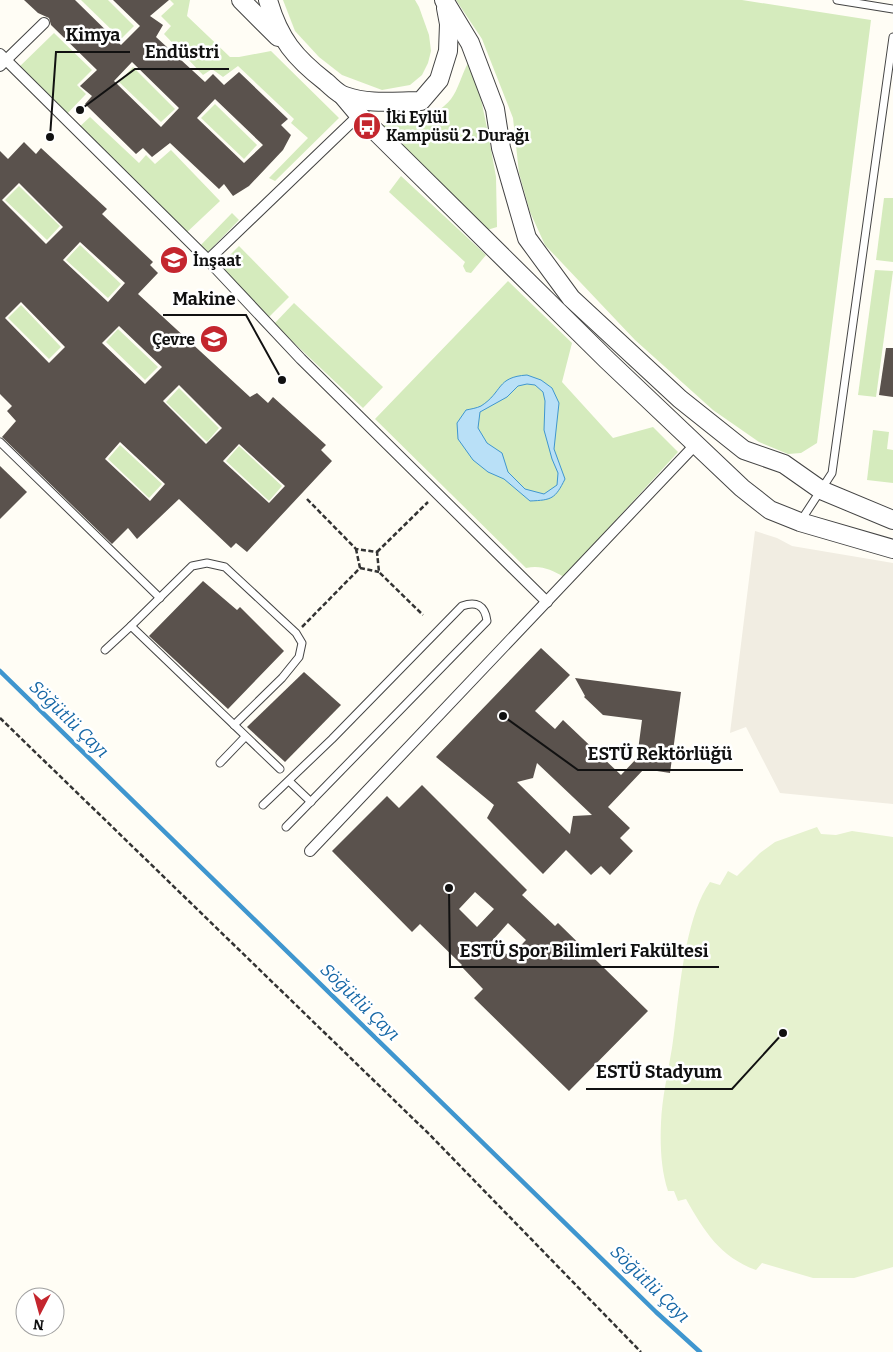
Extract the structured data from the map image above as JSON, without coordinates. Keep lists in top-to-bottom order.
{
  "water": ["Söğütlü Çayı"],
  "places": {
    "other": [
      "Endüstri",
      "Kimya",
      "Makine",
      "ESTÜ Rektörlüğü",
      "ESTÜ Spor Bilimleri Fakültesi",
      "ESTÜ Stadyum"
    ],
    "bus stop": ["İki Eylül Kampüsü 2. Durağı"],
    "school or university": ["İnşaat", "Çevre"]
  },
  "north": "bottom"
}
